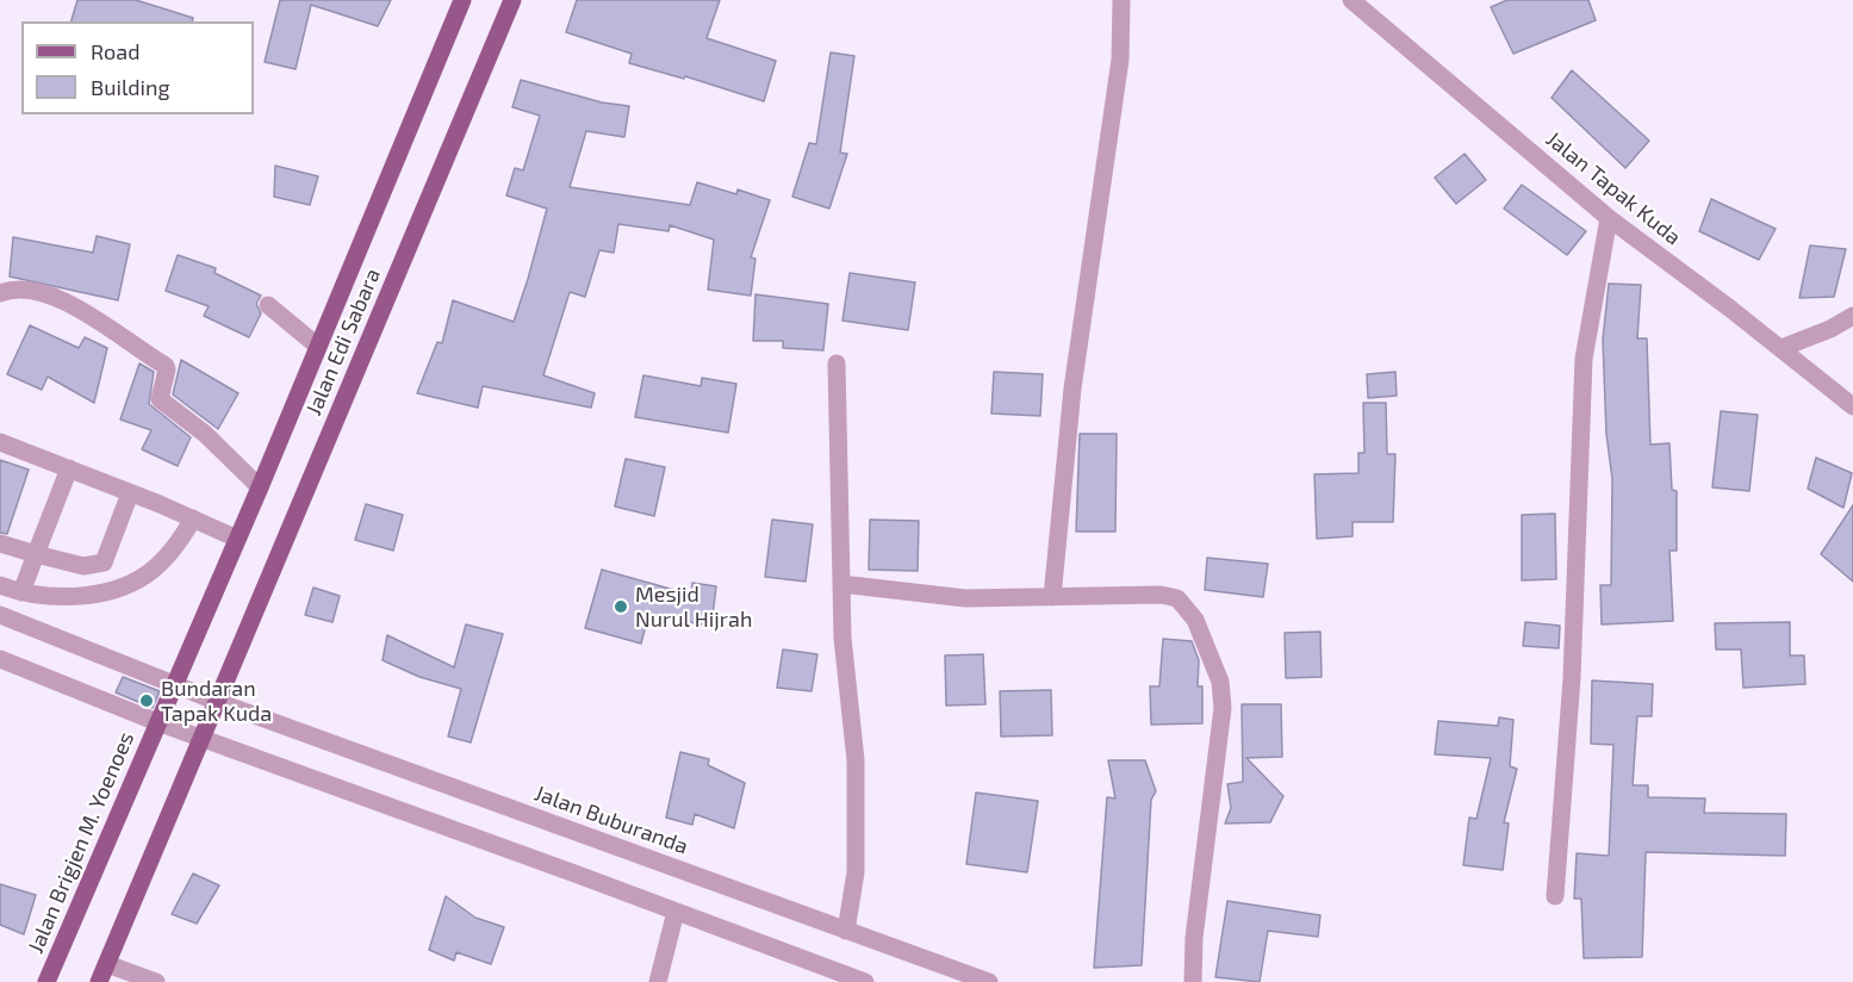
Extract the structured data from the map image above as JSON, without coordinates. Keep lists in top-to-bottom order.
{
  "streets": {
    "main road": ["Jalan Edi Sabara", "Jalan Brigjen M. Yoenoes"],
    "street": ["Jalan Tapak Kuda", "Jalan Buburanda"]
  },
  "crossings": [
    ["Jalan Edi Sabara", "Jalan Buburanda"],
    ["Jalan Edi Sabara", "Jalan Brigjen M. Yoenoes"],
    ["Jalan Buburanda", "Jalan Brigjen M. Yoenoes"]
  ],
  "places": ["Mesjid Nurul Hijrah", "Bundaran Tapak Kuda"],
  "legend": ["Road", "Building"]
}
